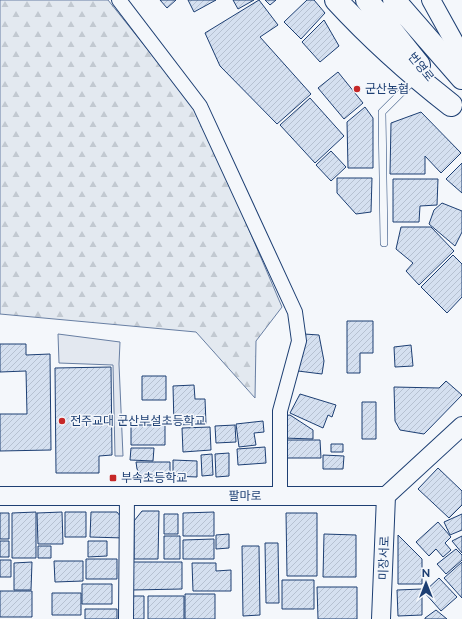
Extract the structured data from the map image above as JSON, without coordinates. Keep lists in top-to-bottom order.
{
  "streets": {
    "main road": ["번영로"],
    "street": ["팔마로", "미장서로"]
  },
  "crossings": [
    ["팔마로", "미장서로"]
  ],
  "places": {
    "other": ["군산농협", "전주교대 군산부설초등학교"],
    "transit": ["부속초등학교"]
  },
  "north": "top"
}
